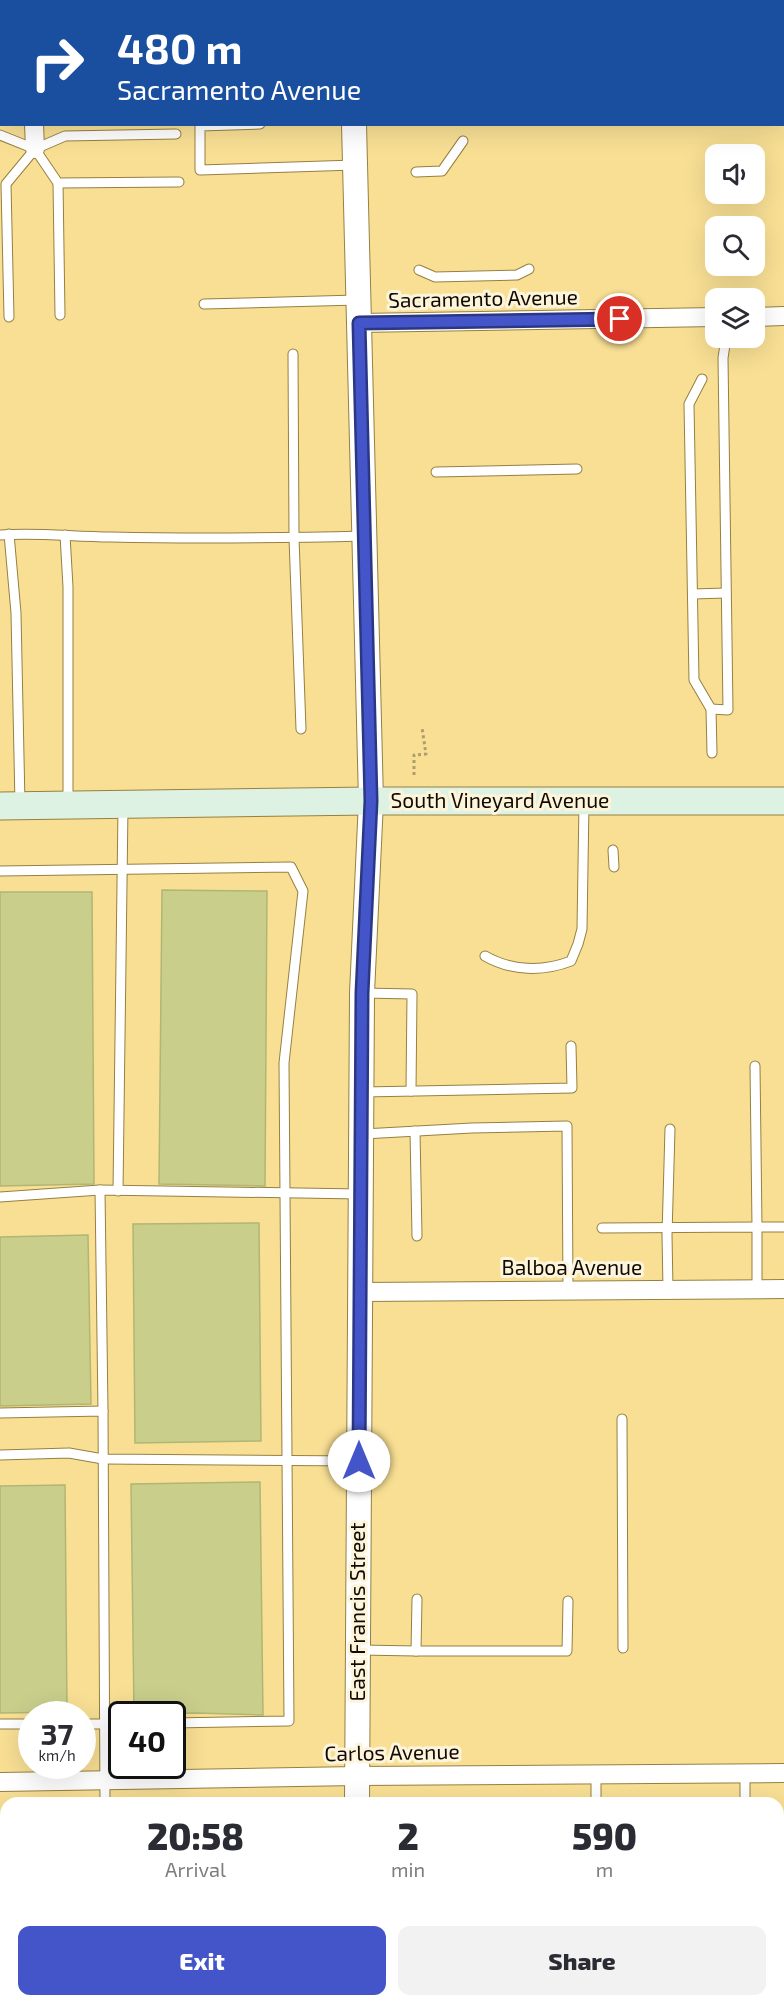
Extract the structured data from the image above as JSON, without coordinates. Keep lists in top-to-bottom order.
{
  "streets": {
    "main road": ["South Vineyard Avenue"],
    "street": [
      "Sacramento Avenue",
      "Balboa Avenue",
      "East Francis Street",
      "Carlos Avenue"
    ]
  },
  "crossings": [
    ["Sacramento Avenue", "East Francis Street"],
    ["South Vineyard Avenue", "East Francis Street"],
    ["Balboa Avenue", "East Francis Street"],
    ["East Francis Street", "Carlos Avenue"]
  ],
  "page": {
    "turn": ["480 m", "Sacramento Avenue"],
    "speed": "37 km/h",
    "limit": "40",
    "eta": [
      "20:58",
      "Arrival",
      "2",
      "min",
      "590",
      "m"
    ],
    "buttons": ["Exit", "Share"]
  }
}
